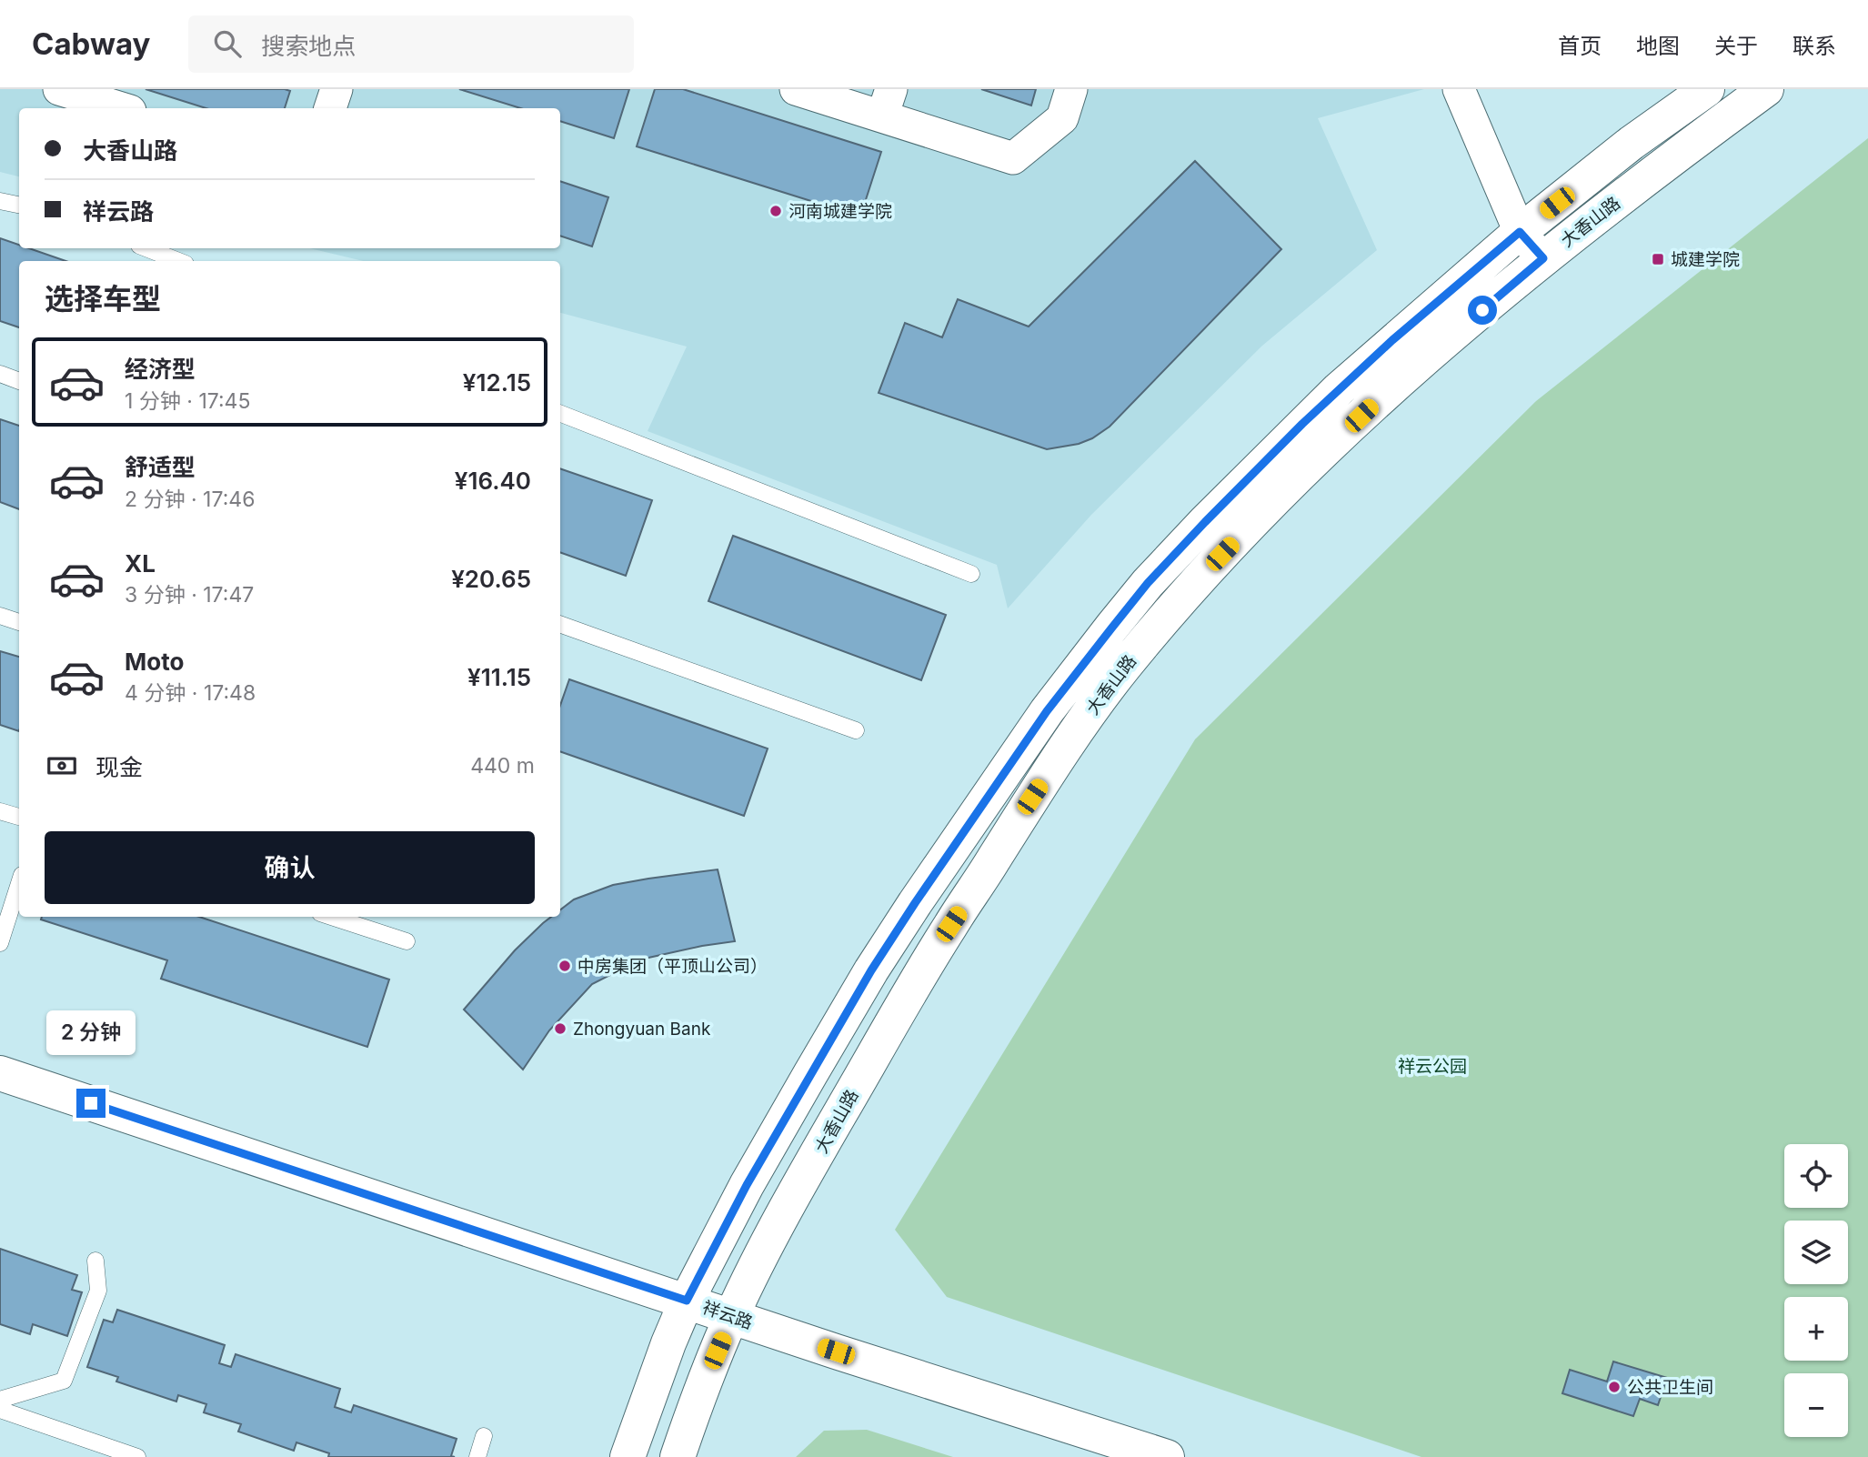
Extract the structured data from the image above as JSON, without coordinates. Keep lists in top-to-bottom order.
{
  "streets": {
    "main road": ["大香山路", "祥云路"]
  },
  "crossings": [
    ["大香山路", "祥云路"]
  ],
  "parks": ["祥云公园"],
  "places": {
    "other": [
      "河南城建学院",
      "中房集团（平顶山公司）",
      "Zhongyuan Bank",
      "公共卫生间"
    ],
    "transit": ["城建学院"]
  },
  "page": {
    "header": "Cabway",
    "search": "搜索地点",
    "nav": [
      "首页",
      "地图",
      "关于",
      "联系"
    ],
    "banner": ["大香山路", "祥云路"],
    "heading": "选择车型",
    "list": [
      {
        "name": "经济型",
        "note": "1 分钟 · 17:45",
        "value": "¥12.15"
      },
      {
        "name": "舒适型",
        "note": "2 分钟 · 17:46",
        "value": "¥16.40"
      },
      {
        "name": "XL",
        "note": "3 分钟 · 17:47",
        "value": "¥20.65"
      },
      {
        "name": "Moto",
        "note": "4 分钟 · 17:48",
        "value": "¥11.15"
      }
    ],
    "pay": ["现金", "440 m"],
    "buttons": "确认",
    "bubble": "2 分钟",
    "map_buttons": ["+", "−"]
  }
}
